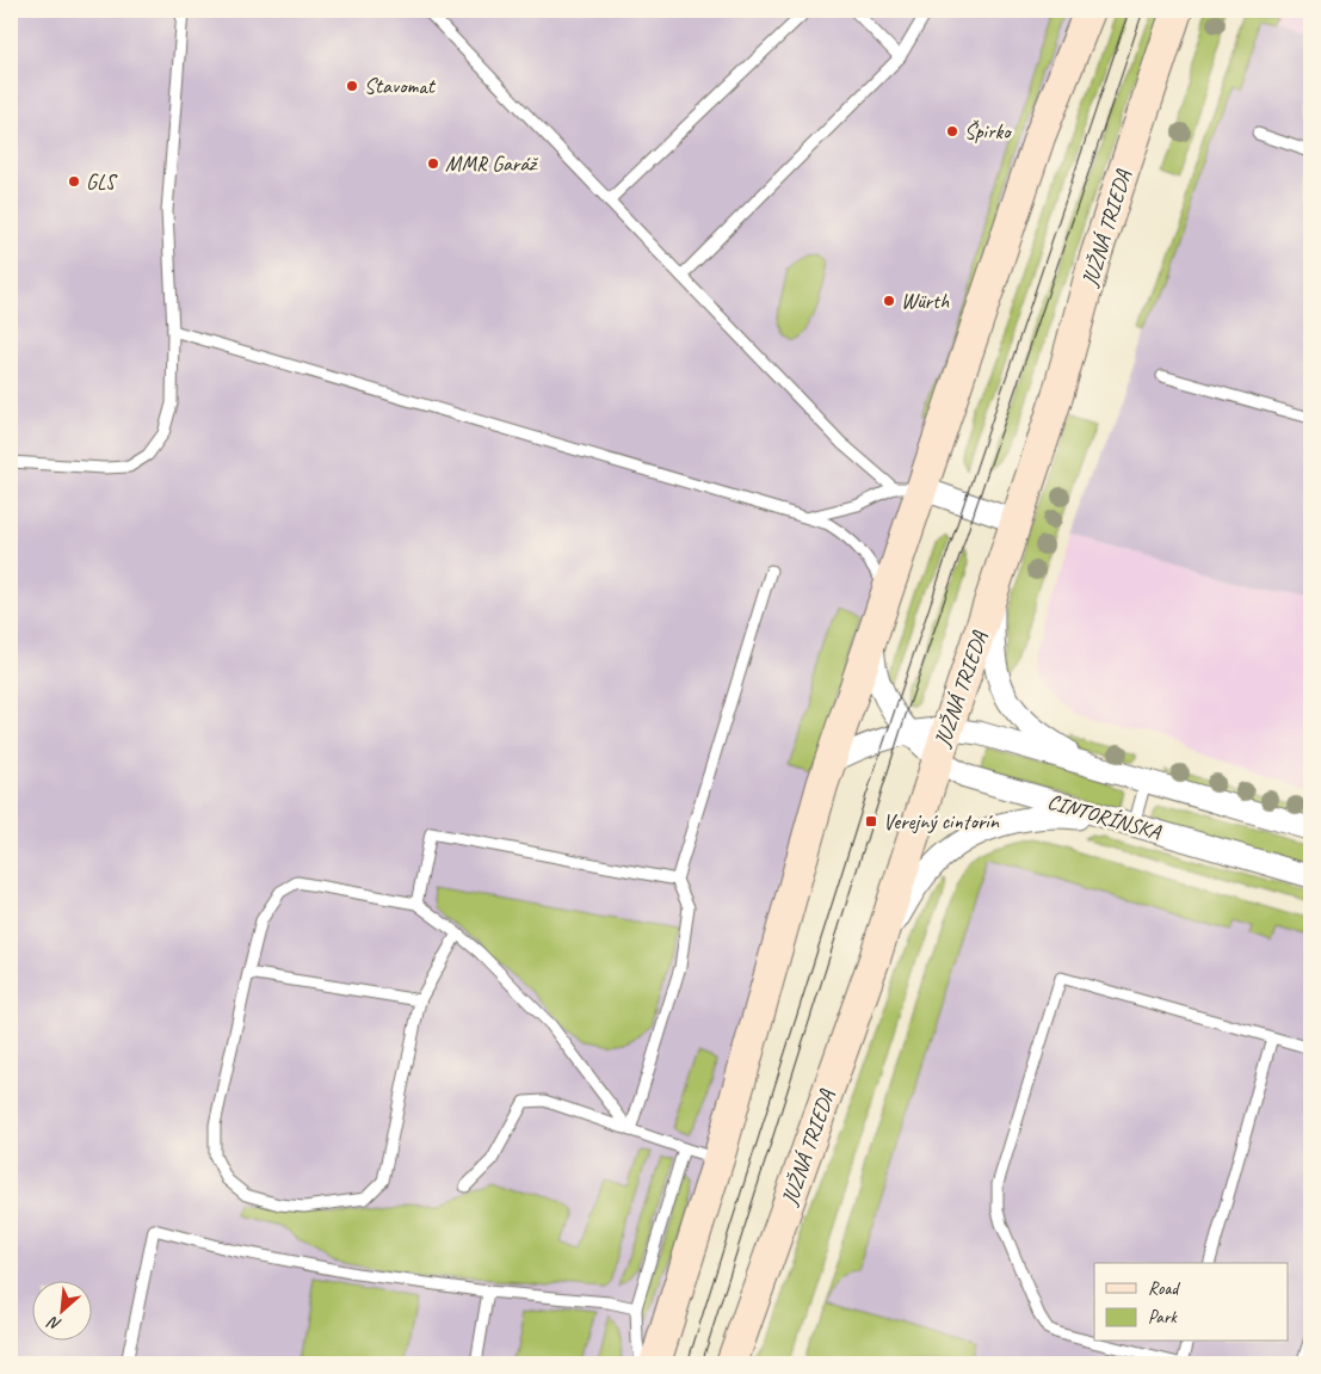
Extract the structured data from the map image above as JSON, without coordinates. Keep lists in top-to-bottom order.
{
  "streets": {
    "street": ["JUŽNÁ TRIEDA", "CINTORÍNSKA"]
  },
  "crossings": [
    ["JUŽNÁ TRIEDA", "CINTORÍNSKA"]
  ],
  "places": {
    "other": [
      "Stavomat",
      "Špirko",
      "MMR Garáž",
      "GLS",
      "Würth"
    ],
    "transit": ["Verejný cintorín"]
  },
  "legend": ["Road", "Park"],
  "north": "bottom left"
}
